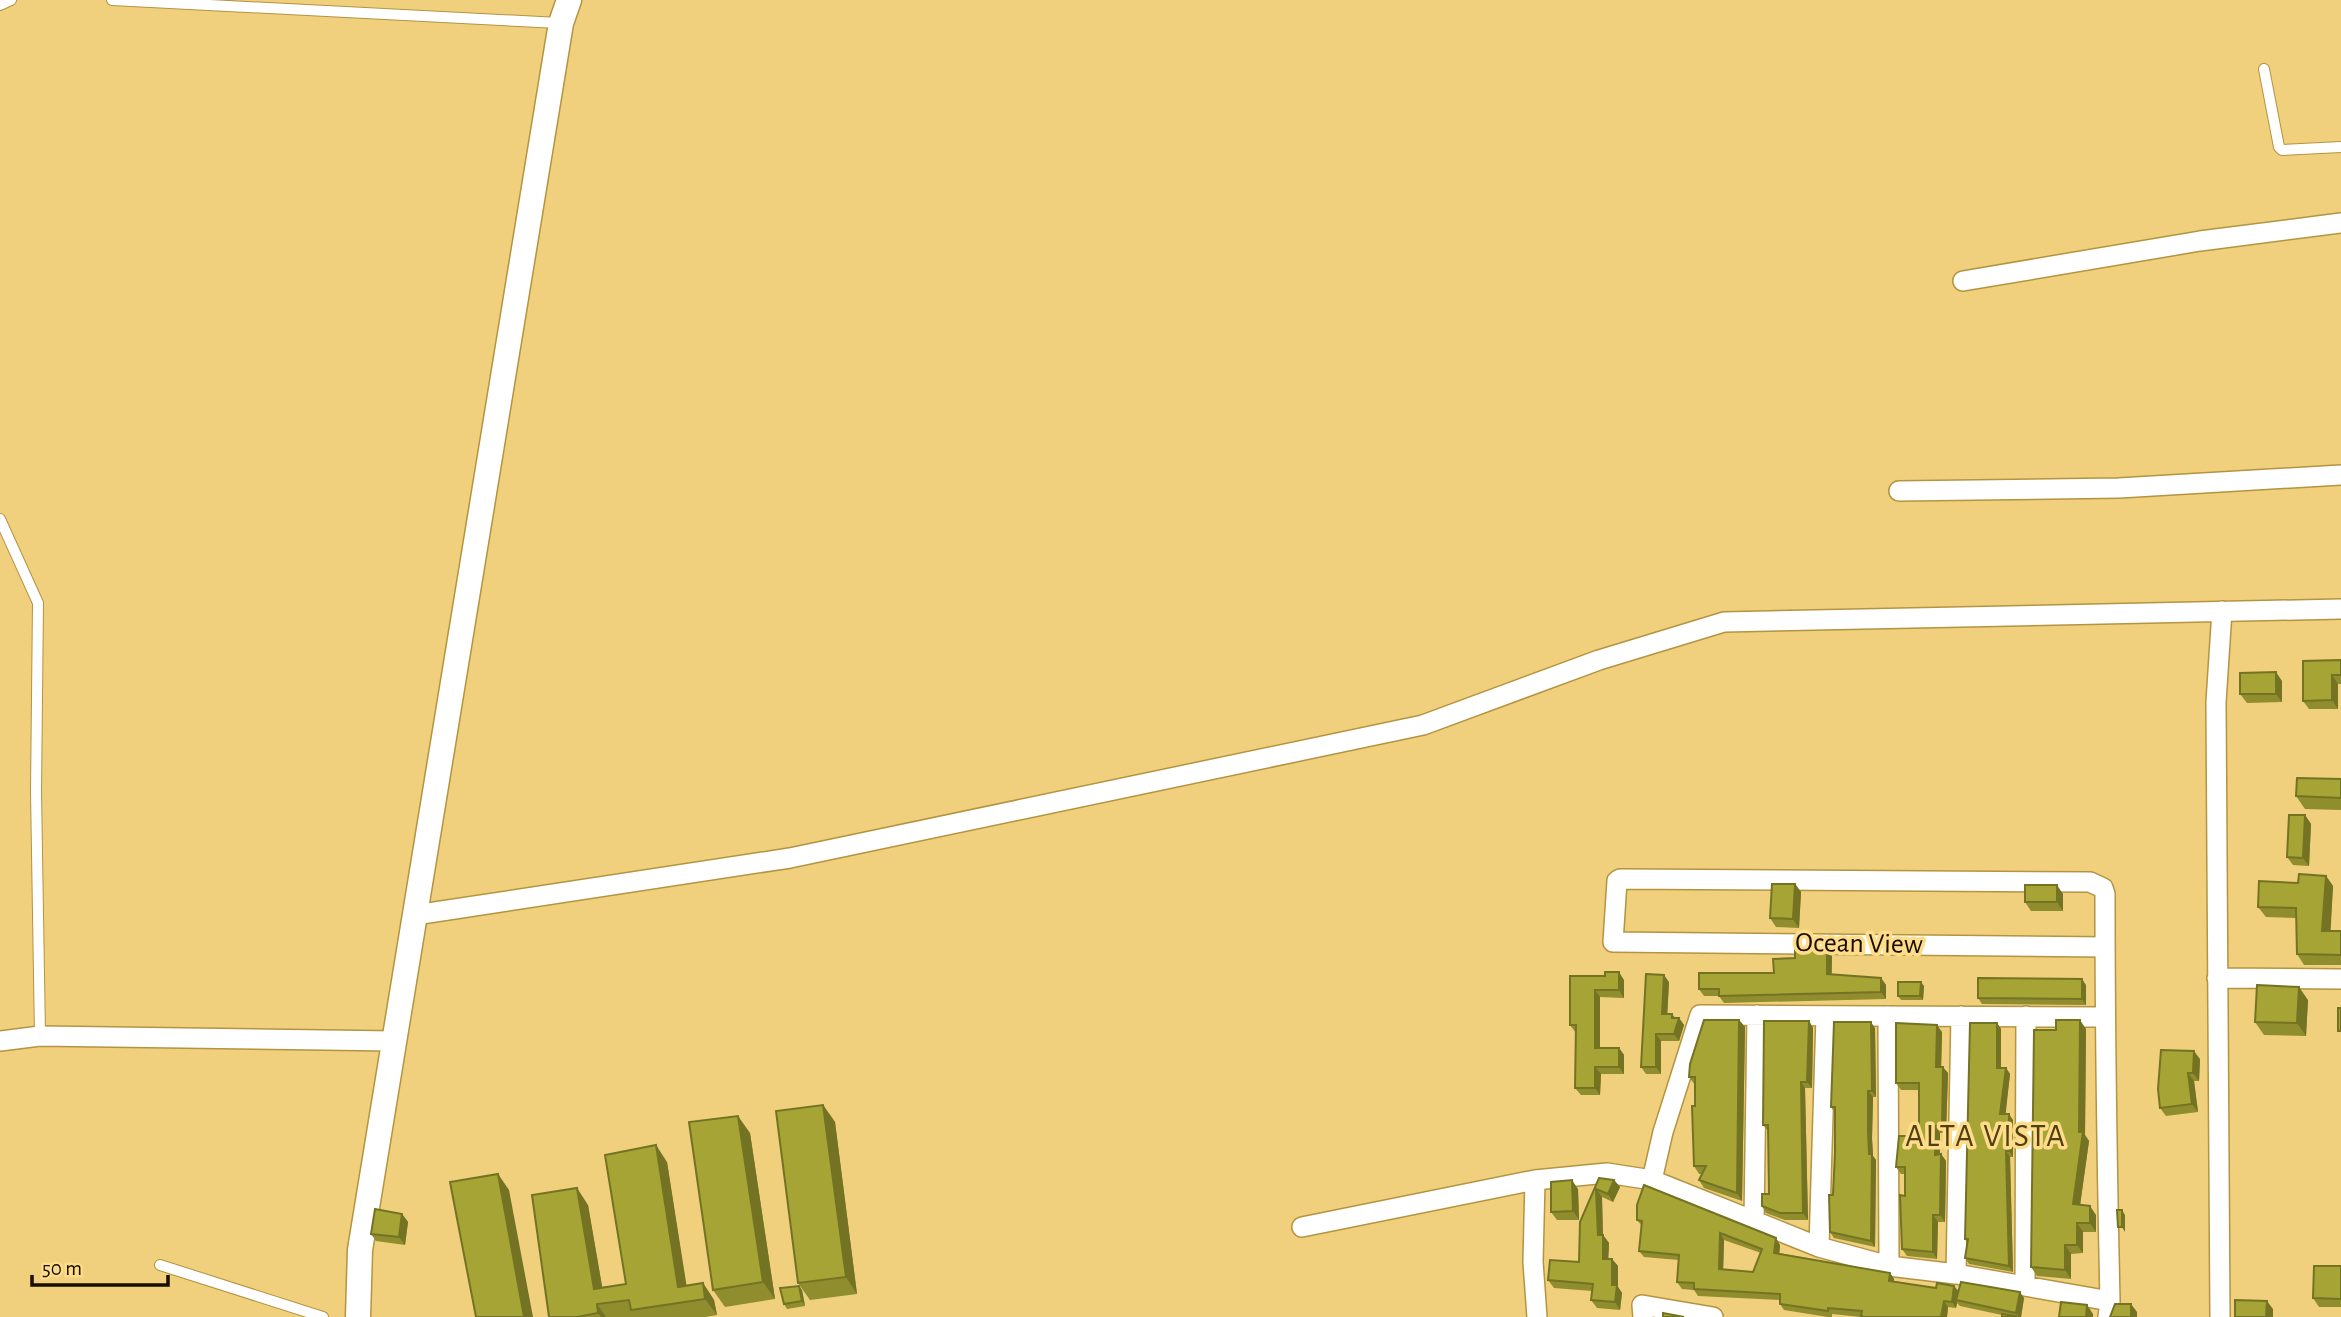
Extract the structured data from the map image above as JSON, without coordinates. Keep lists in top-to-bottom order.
{
  "streets": {
    "street": ["Ocean View"]
  },
  "districts": ["ALTA VISTA"],
  "scale_bar": "50 m"
}
